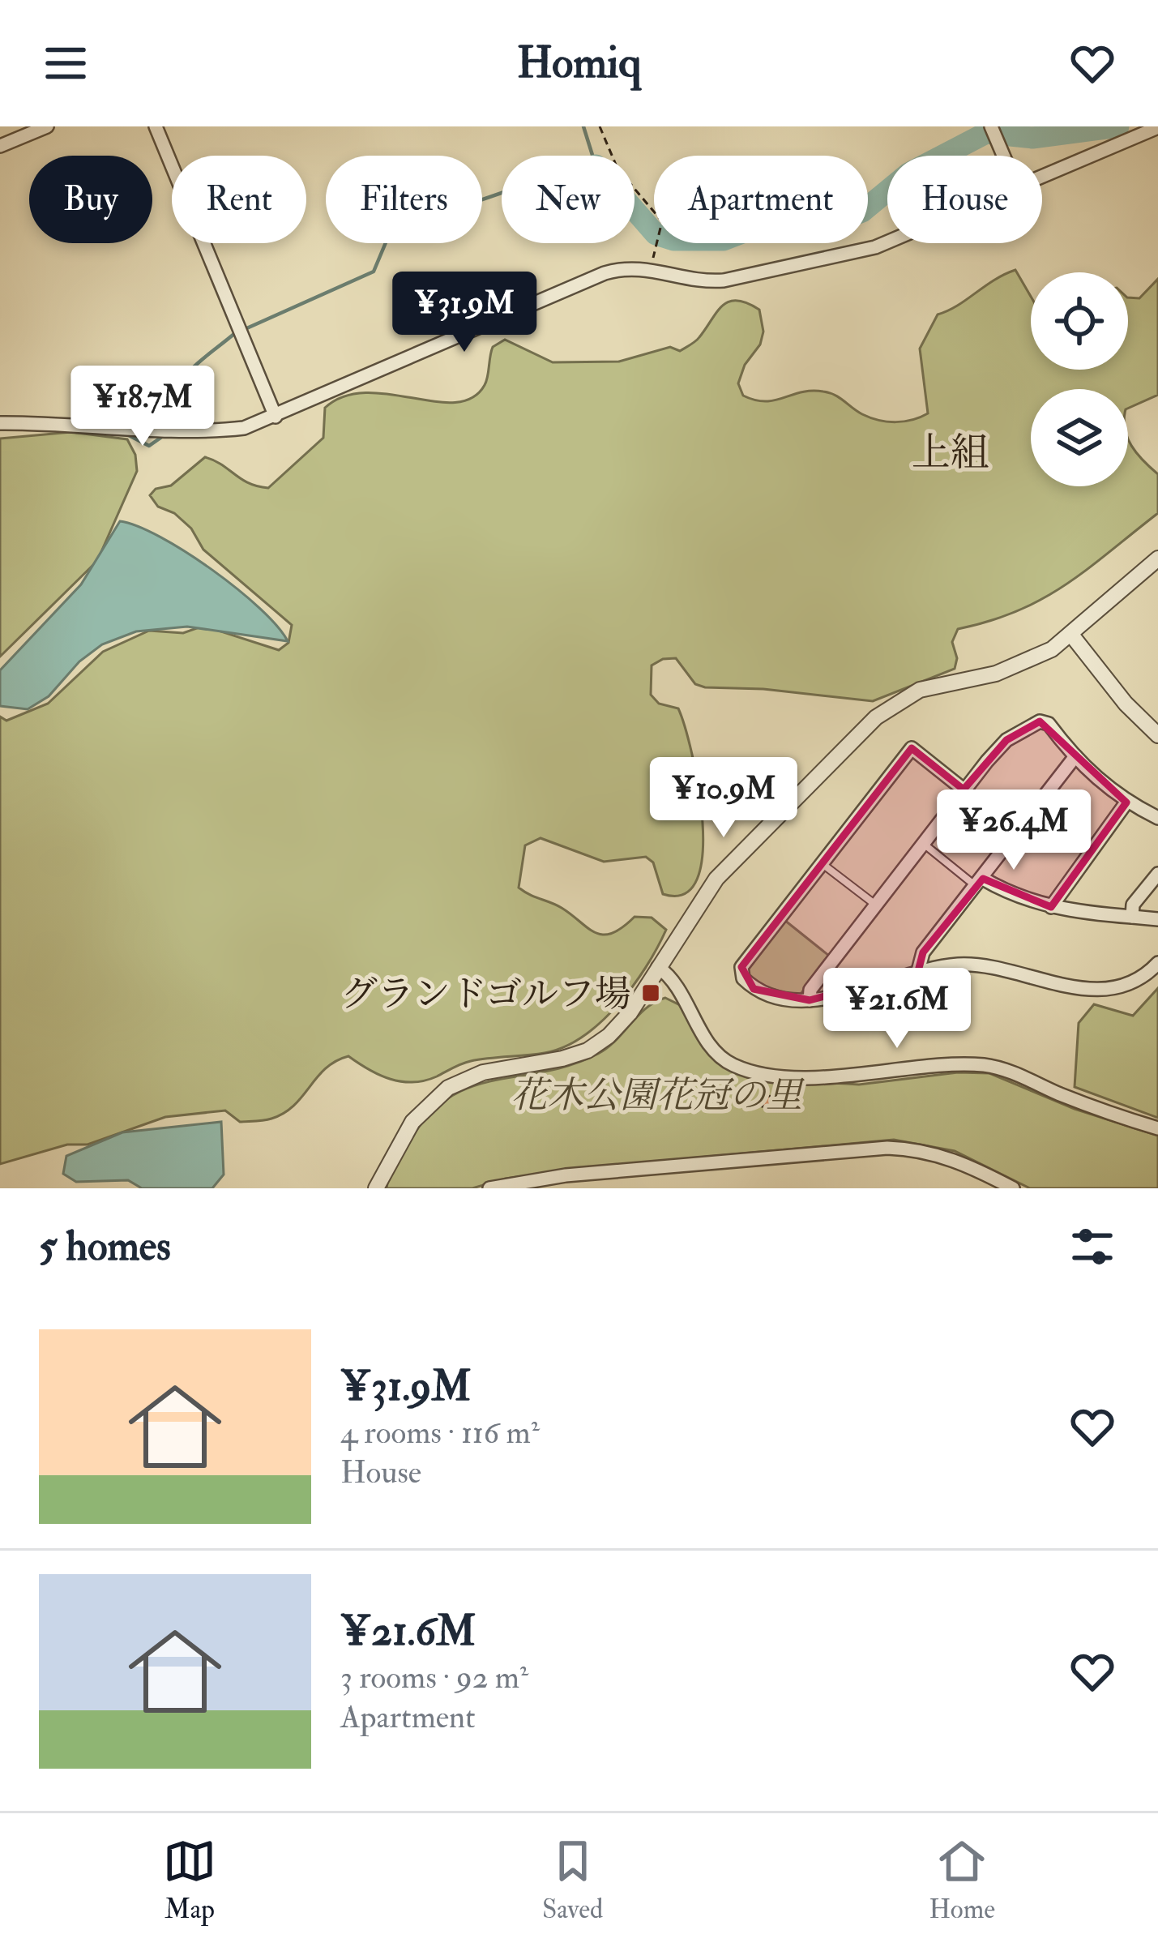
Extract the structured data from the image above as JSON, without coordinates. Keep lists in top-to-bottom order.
{
  "districts": ["上組"],
  "parks": ["花木公園花冠の里"],
  "places": {
    "transit": ["グランドゴルフ場"]
  },
  "page": {
    "header": "Homiq",
    "chip": [
      "Buy",
      "Rent",
      "Filters",
      "New",
      "Apartment",
      "House"
    ],
    "price": [
      "¥31.9M",
      "¥18.7M",
      "¥10.9M",
      "¥26.4M",
      "¥21.6M"
    ],
    "heading": "5 homes",
    "list": [
      {
        "name": "¥31.9M",
        "note": "4 rooms · 116 m² · House"
      },
      {
        "name": "¥21.6M",
        "note": "3 rooms · 92 m² · Apartment"
      }
    ],
    "tabs": ["Map", "Saved", "Home"]
  }
}
